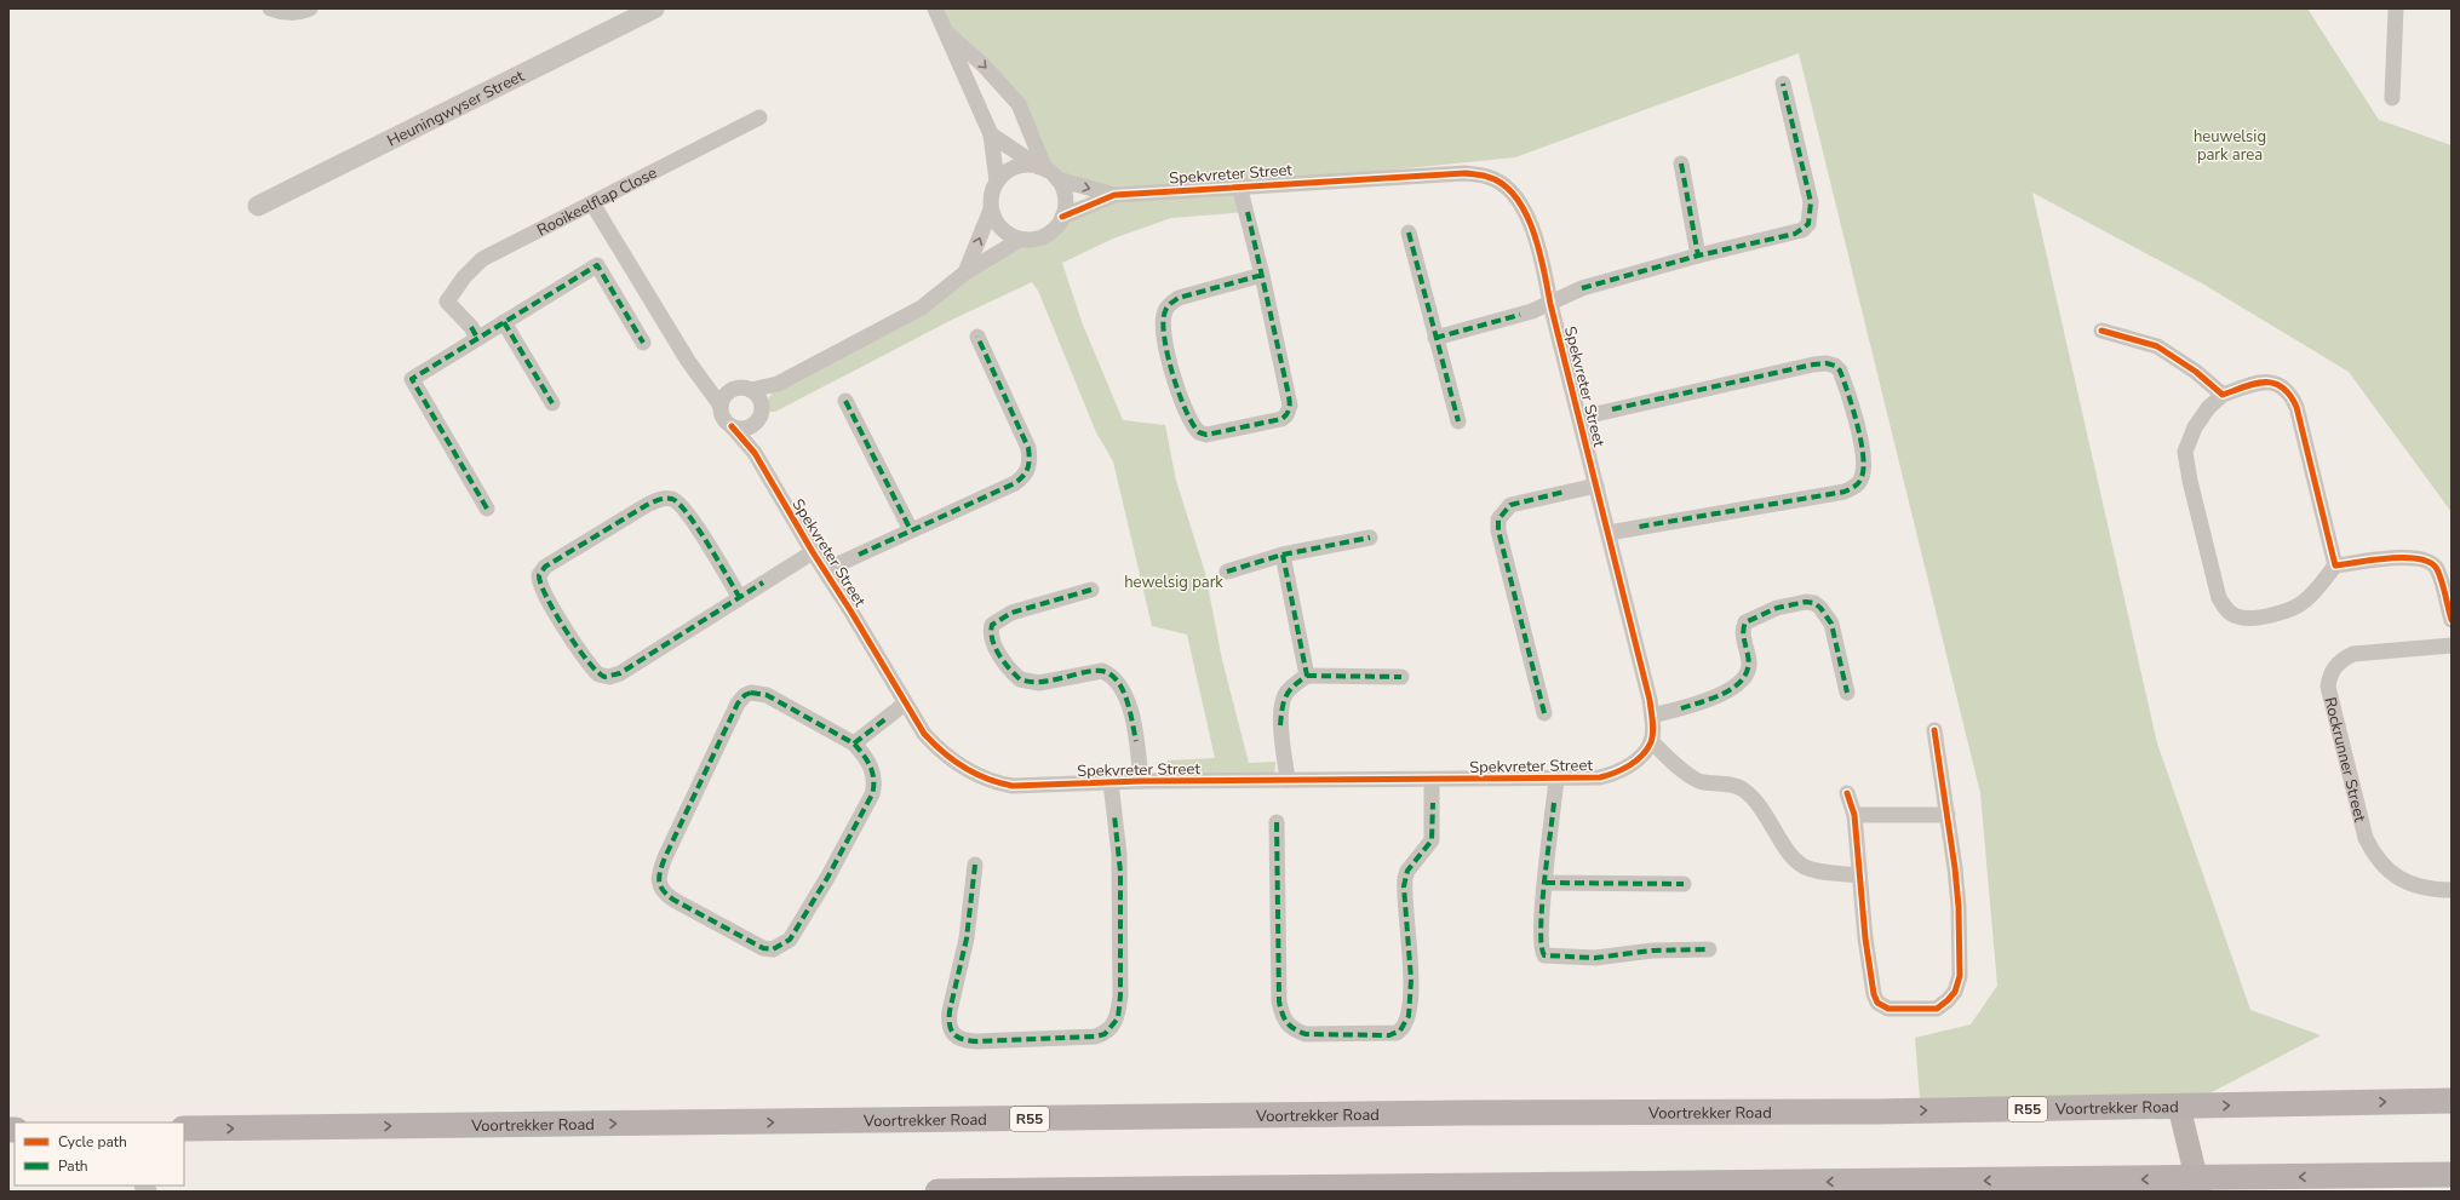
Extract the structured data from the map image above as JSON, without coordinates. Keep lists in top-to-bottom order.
{
  "streets": {
    "main road": ["Voortrekker Road", "R55"],
    "street": [
      "Heuningwyser Street",
      "Spekvreter Street",
      "Rooikeelflap Close",
      "Rockrunner Street"
    ]
  },
  "parks": ["heuwelsig park area", "hewelsig park"],
  "legend": ["Cycle path", "Path"]
}
